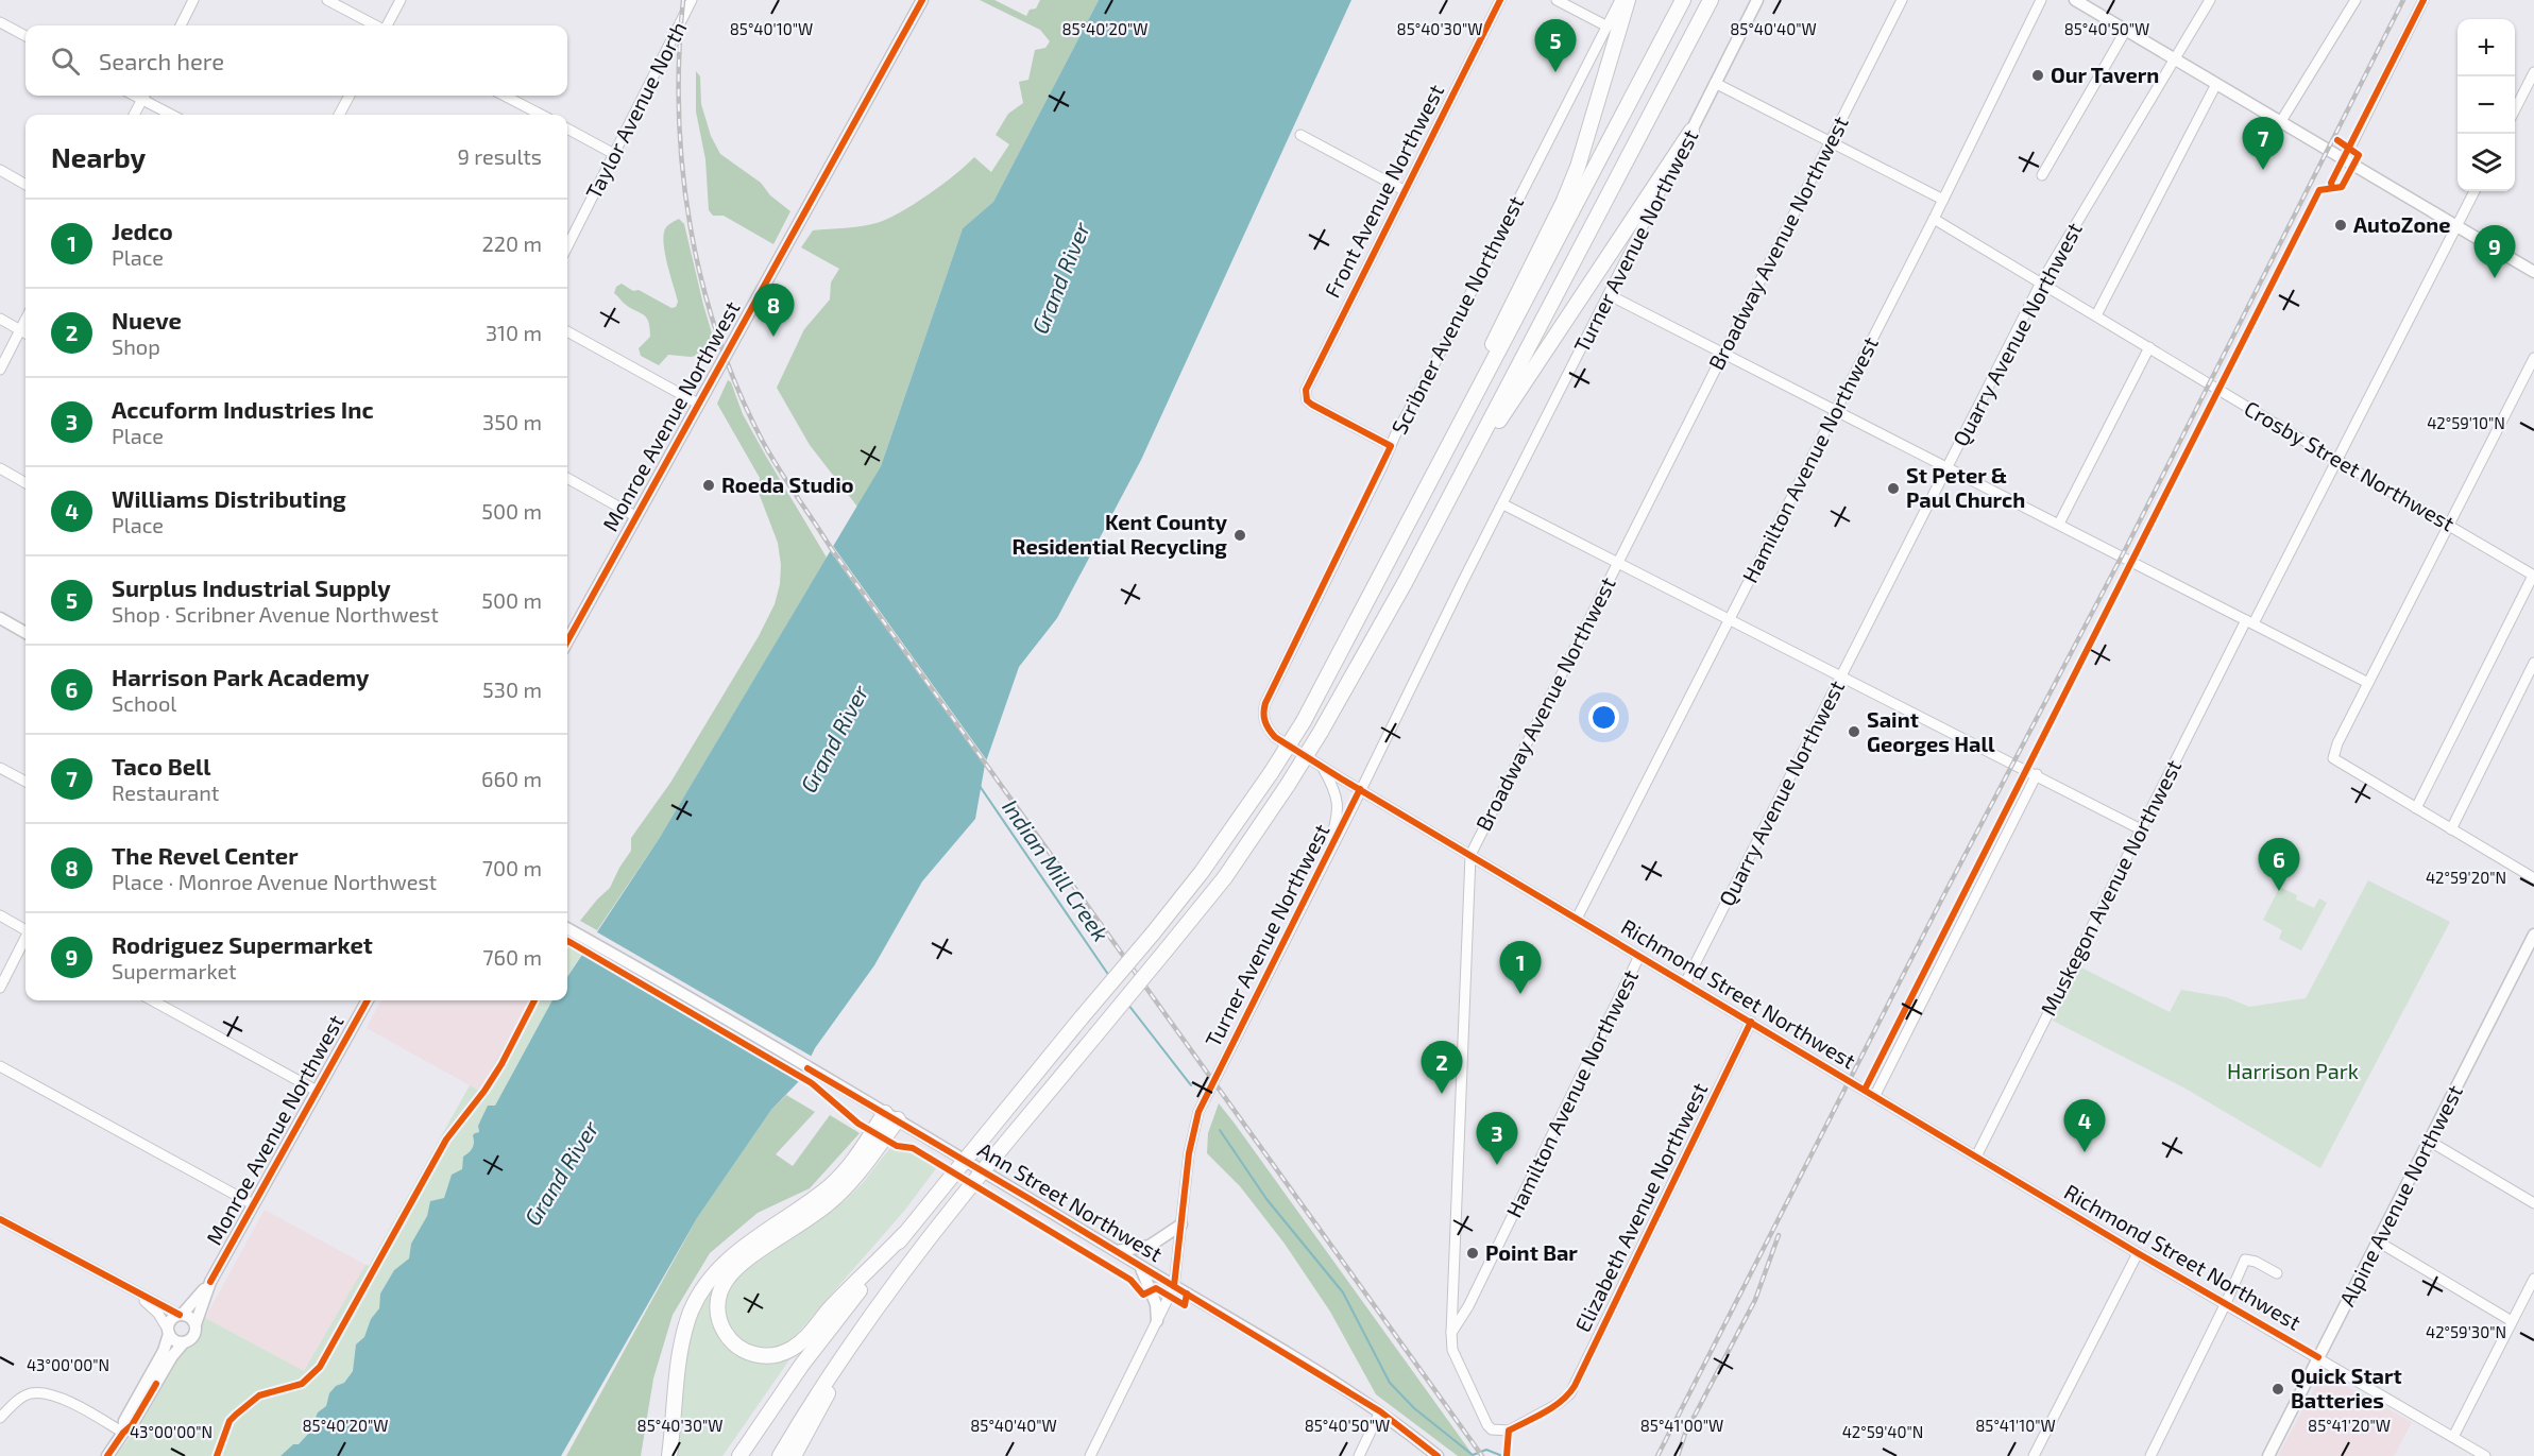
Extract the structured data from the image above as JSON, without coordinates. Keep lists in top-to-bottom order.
{
  "streets": {
    "main road": [
      "Turner Avenue Northwest",
      "Monroe Avenue Northwest",
      "Alpine Avenue Northwest",
      "Ann Street Northwest"
    ],
    "street": [
      "Taylor Avenue North",
      "Front Avenue Northwest",
      "Broadway Avenue Northwest",
      "Scribner Avenue Northwest",
      "Quarry Avenue Northwest",
      "Hamilton Avenue Northwest",
      "Crosby Street Northwest",
      "Muskegon Avenue Northwest",
      "Richmond Street Northwest",
      "Elizabeth Avenue Northwest"
    ]
  },
  "crossings": [
    ["Front Avenue Northwest", "Scribner Avenue Northwest"],
    ["Turner Avenue Northwest", "Richmond Street Northwest"],
    ["Turner Avenue Northwest", "Ann Street Northwest"],
    ["Broadway Avenue Northwest", "Hamilton Avenue Northwest"],
    ["Broadway Avenue Northwest", "Richmond Street Northwest"],
    ["Broadway Avenue Northwest", "Elizabeth Avenue Northwest"],
    ["Scribner Avenue Northwest", "Richmond Street Northwest"],
    ["Quarry Avenue Northwest", "Crosby Street Northwest"],
    ["Quarry Avenue Northwest", "Richmond Street Northwest"],
    ["Hamilton Avenue Northwest", "Crosby Street Northwest"],
    ["Hamilton Avenue Northwest", "Richmond Street Northwest"],
    ["Crosby Street Northwest", "Muskegon Avenue Northwest"],
    ["Muskegon Avenue Northwest", "Richmond Street Northwest"],
    ["Richmond Street Northwest", "Alpine Avenue Northwest"],
    ["Richmond Street Northwest", "Elizabeth Avenue Northwest"]
  ],
  "water": ["Grand River", "Indian Mill Creek"],
  "parks": ["Harrison Park"],
  "places": [
    "Our Tavern",
    "AutoZone",
    "Roeda Studio",
    "St Peter & Paul Church",
    "Kent County Residential Recycling",
    "Saint Georges Hall",
    "Point Bar",
    "Quick Start Batteries"
  ],
  "page": {
    "map_buttons": ["+", "−"],
    "pins": [
      "5",
      "7",
      "9",
      "8",
      "6",
      "1",
      "2",
      "4",
      "3"
    ],
    "search": "Search here",
    "heading": ["Nearby", "9 results"],
    "list": [
      {
        "mark": "1",
        "name": "Jedco",
        "note": "Place",
        "value": "220 m"
      },
      {
        "mark": "2",
        "name": "Nueve",
        "note": "Shop",
        "value": "310 m"
      },
      {
        "mark": "3",
        "name": "Accuform Industries Inc",
        "note": "Place",
        "value": "350 m"
      },
      {
        "mark": "4",
        "name": "Williams Distributing",
        "note": "Place",
        "value": "500 m"
      },
      {
        "mark": "5",
        "name": "Surplus Industrial Supply",
        "note": "Shop · Scribner Avenue Northwest",
        "value": "500 m"
      },
      {
        "mark": "6",
        "name": "Harrison Park Academy",
        "note": "School",
        "value": "530 m"
      },
      {
        "mark": "7",
        "name": "Taco Bell",
        "note": "Restaurant",
        "value": "660 m"
      },
      {
        "mark": "8",
        "name": "The Revel Center",
        "note": "Place · Monroe Avenue Northwest",
        "value": "700 m"
      },
      {
        "mark": "9",
        "name": "Rodriguez Supermarket",
        "note": "Supermarket",
        "value": "760 m"
      }
    ]
  },
  "coordinates": [
    "85°40'10\"W",
    "85°40'20\"W",
    "85°40'30\"W",
    "85°40'40\"W",
    "85°40'50\"W",
    "42°59'10\"N",
    "42°59'20\"N",
    "42°59'30\"N",
    "43°00'00\"N",
    "85°41'00\"W",
    "85°41'10\"W",
    "85°41'20\"W",
    "42°59'40\"N"
  ]
}
